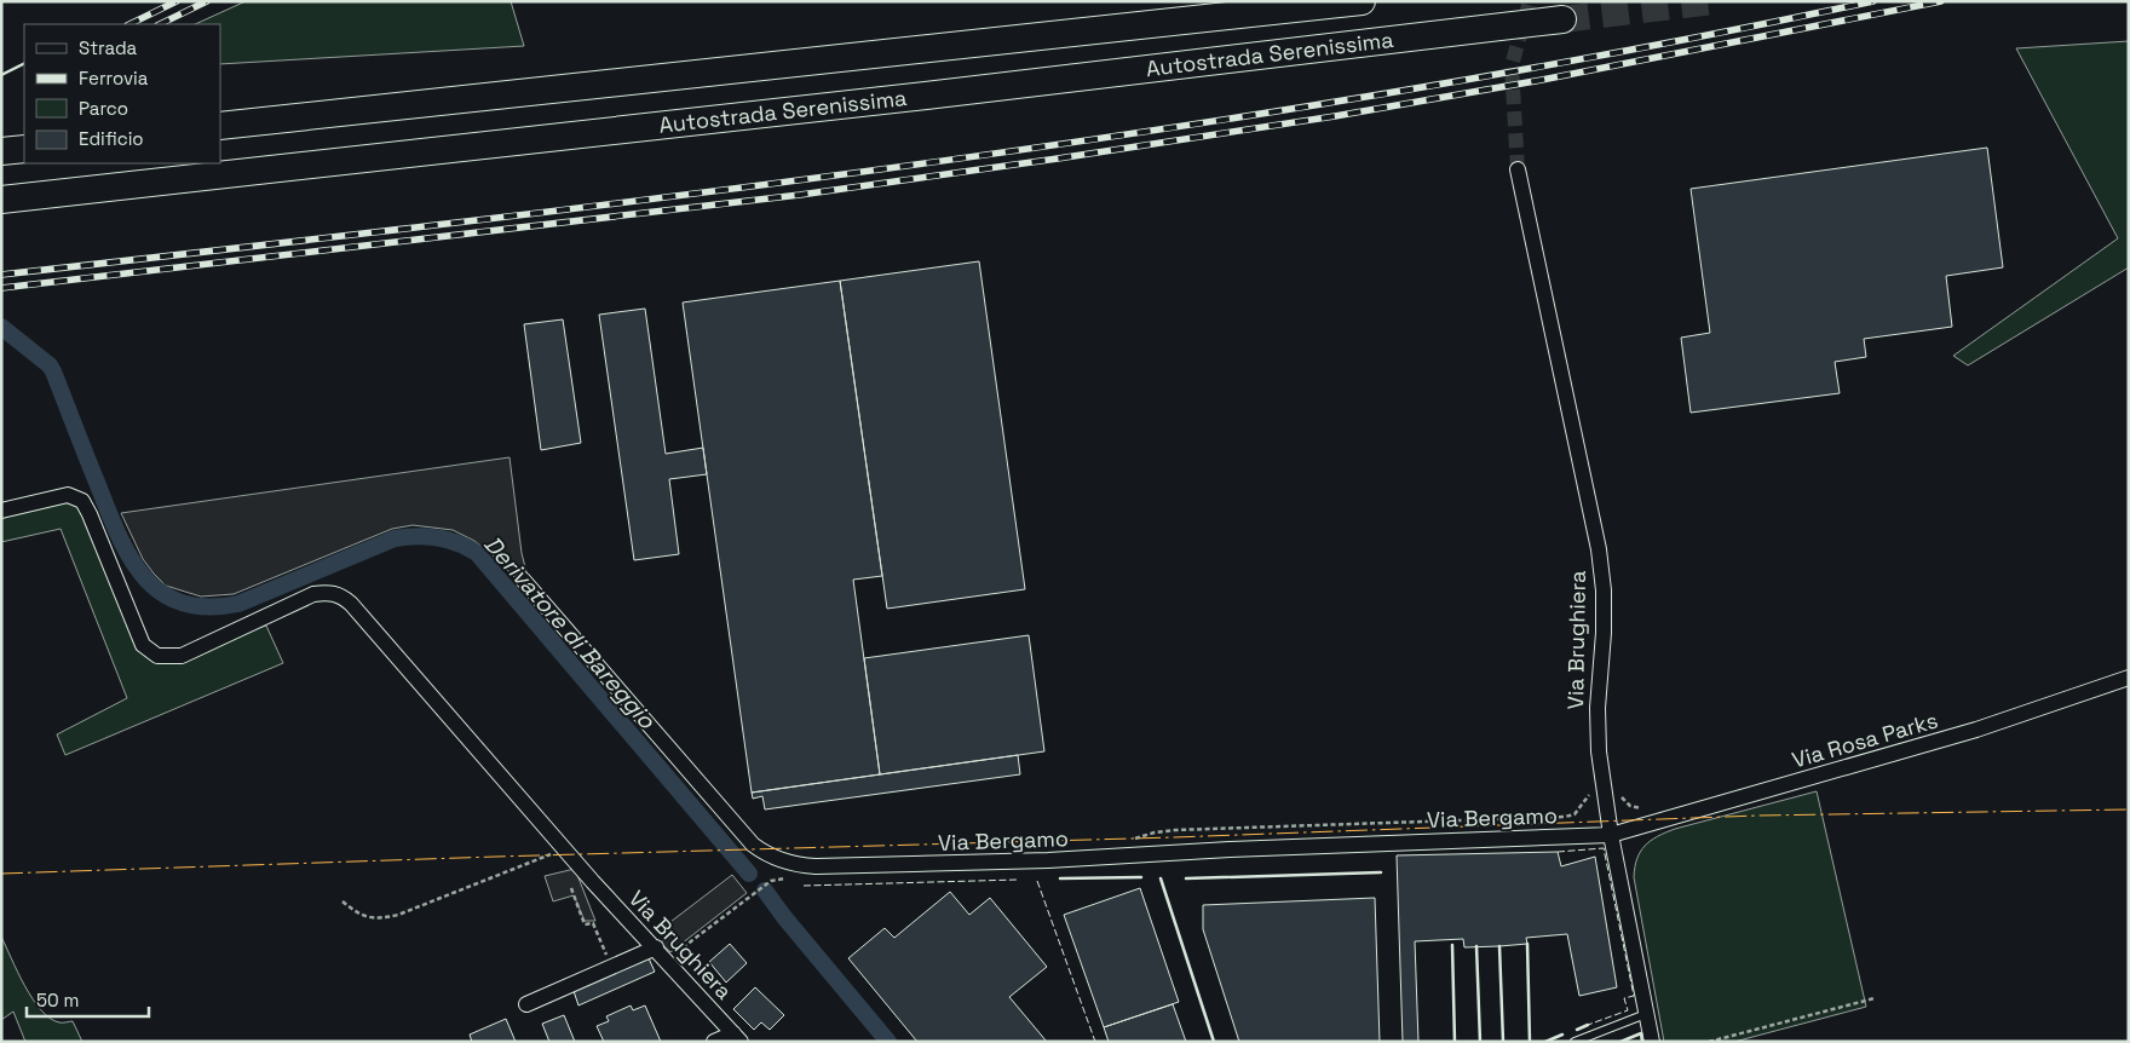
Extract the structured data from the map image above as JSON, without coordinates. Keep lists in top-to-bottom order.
{
  "streets": {
    "highway": ["Autostrada Serenissima"],
    "street": ["Via Brughiera", "Via Rosa Parks", "Via Bergamo"]
  },
  "crossings": [
    ["Via Brughiera", "Via Rosa Parks"],
    ["Via Brughiera", "Via Bergamo"],
    ["Via Rosa Parks", "Via Bergamo"]
  ],
  "water": ["Derivatore di Bareggio"],
  "legend": [
    "Strada",
    "Ferrovia",
    "Parco",
    "Edificio"
  ],
  "scale_bar": "50 m"
}
